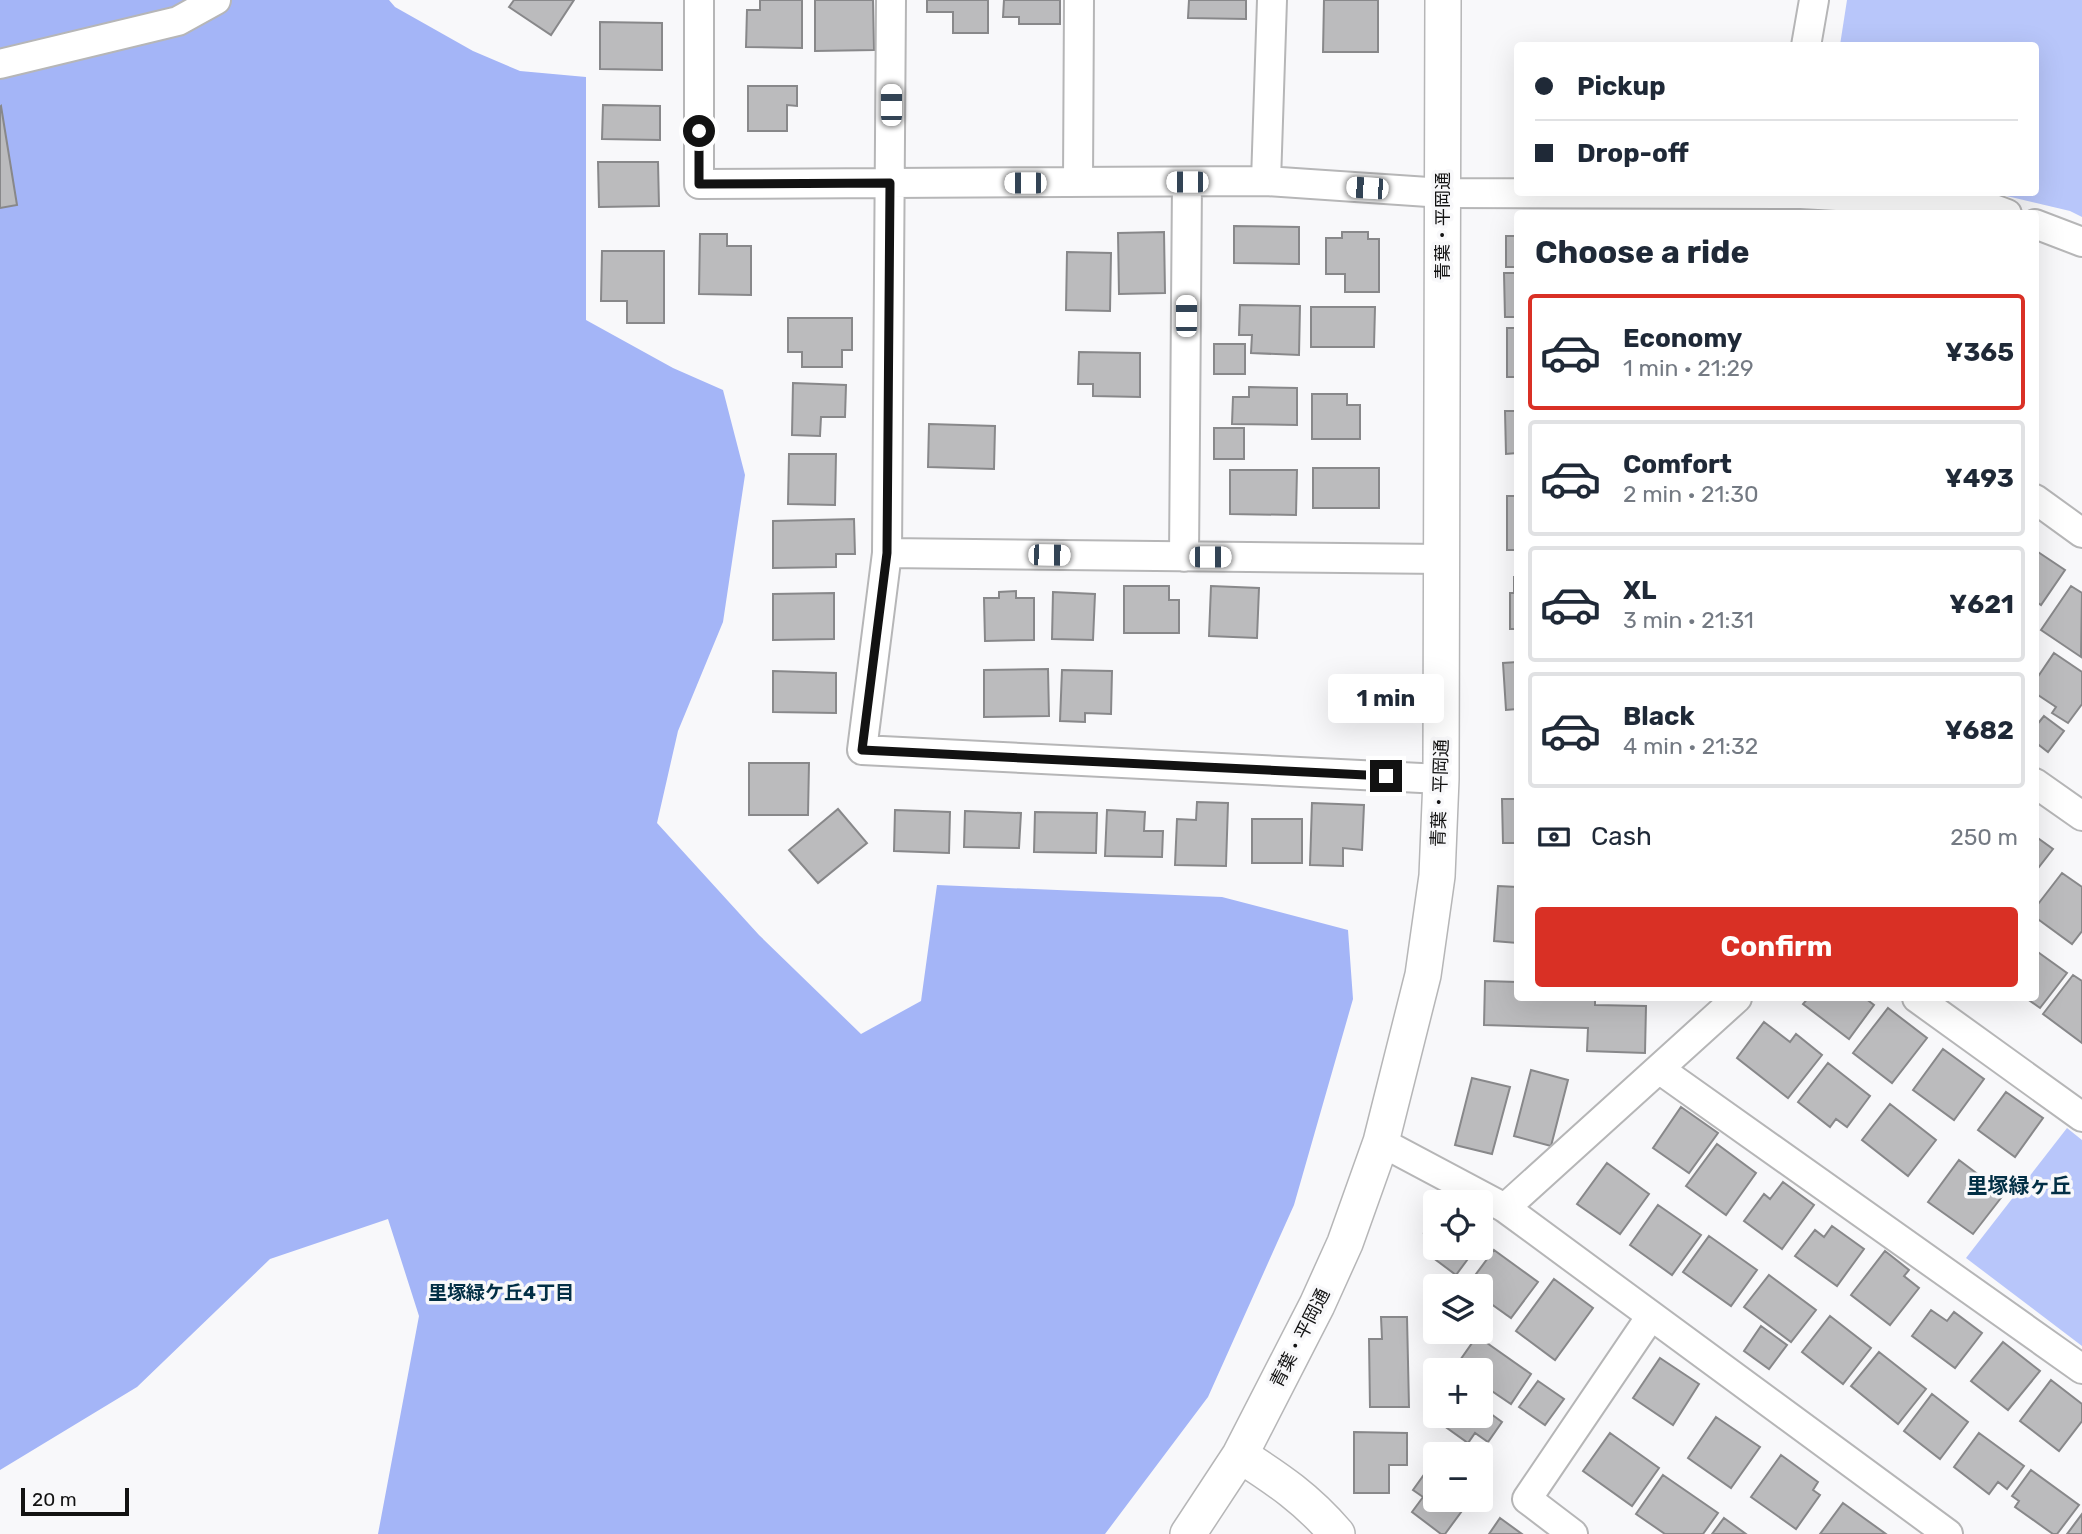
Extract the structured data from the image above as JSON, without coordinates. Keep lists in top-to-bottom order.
{
  "streets": {
    "street": ["青葉・平岡通"]
  },
  "districts": ["里塚緑ヶ丘", "里塚緑ケ丘4丁目"],
  "scale_bar": "20 m",
  "page": {
    "banner": ["Pickup", "Drop-off"],
    "heading": "Choose a ride",
    "list": [
      {
        "name": "Economy",
        "note": "1 min · 21:29",
        "value": "¥365"
      },
      {
        "name": "Comfort",
        "note": "2 min · 21:30",
        "value": "¥493"
      },
      {
        "name": "XL",
        "note": "3 min · 21:31",
        "value": "¥621"
      },
      {
        "name": "Black",
        "note": "4 min · 21:32",
        "value": "¥682"
      }
    ],
    "bubble": "1 min",
    "pay": ["Cash", "250 m"],
    "buttons": "Confirm",
    "map_buttons": ["+", "−"],
    "scale": "20 m"
  }
}
